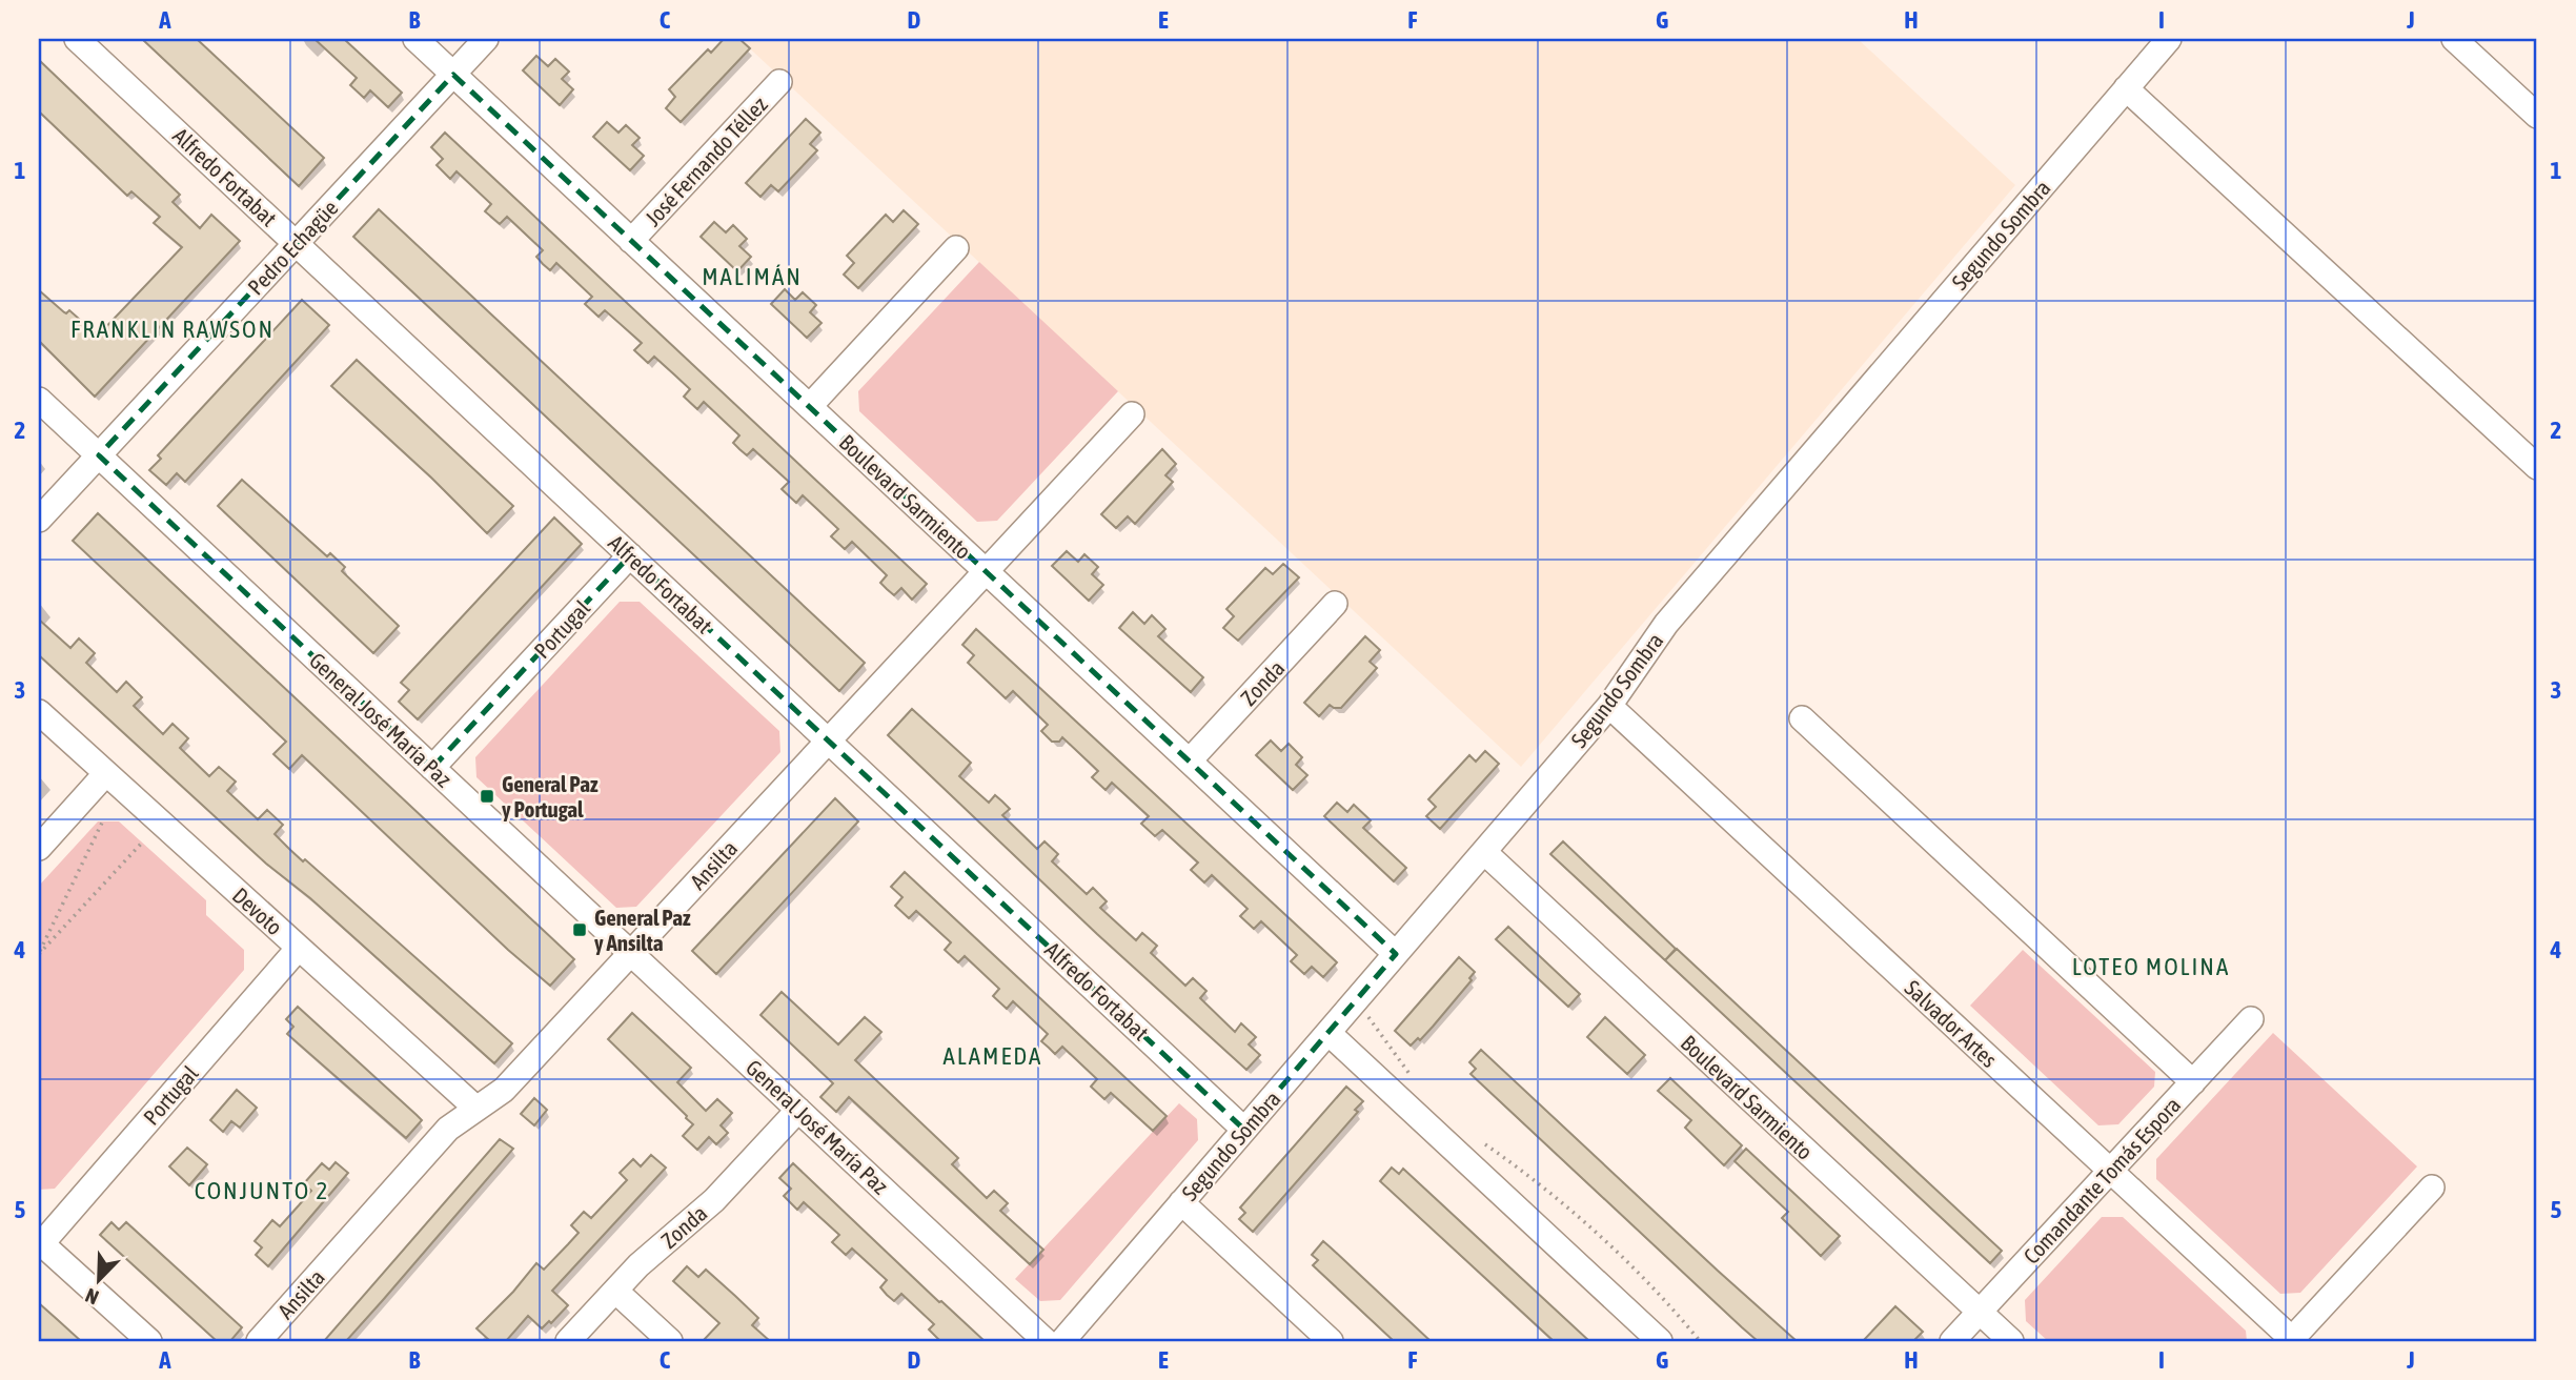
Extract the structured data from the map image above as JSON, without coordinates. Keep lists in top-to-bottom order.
{
  "streets": {
    "street": [
      "José Fernando Téllez",
      "Alfredo Fortabat",
      "Segundo Sombra",
      "Pedro Echagüe",
      "Boulevard Sarmiento",
      "Portugal",
      "Zonda",
      "General José María Paz",
      "Ansilta",
      "Devoto",
      "Salvador Artes",
      "Comandante Tomás Espora"
    ]
  },
  "crossings": [
    ["José Fernando Téllez", "Boulevard Sarmiento"],
    ["Alfredo Fortabat", "Segundo Sombra"],
    ["Alfredo Fortabat", "Pedro Echagüe"],
    ["Alfredo Fortabat", "Portugal"],
    ["Alfredo Fortabat", "Ansilta"],
    ["Segundo Sombra", "Boulevard Sarmiento"],
    ["Segundo Sombra", "Salvador Artes"],
    ["Pedro Echagüe", "Boulevard Sarmiento"],
    ["Pedro Echagüe", "General José María Paz"],
    ["Boulevard Sarmiento", "Zonda"],
    ["Boulevard Sarmiento", "Ansilta"],
    ["Boulevard Sarmiento", "Comandante Tomás Espora"],
    ["Portugal", "General José María Paz"],
    ["Portugal", "Devoto"],
    ["Zonda", "General José María Paz"],
    ["General José María Paz", "Ansilta"],
    ["Ansilta", "Devoto"],
    ["Salvador Artes", "Comandante Tomás Espora"]
  ],
  "districts": [
    "MALIMÁN",
    "FRANKLIN RAWSON",
    "LOTEO MOLINA",
    "ALAMEDA",
    "CONJUNTO 2"
  ],
  "places": {
    "transit": ["General Paz y Portugal", "General Paz y Ansilta"]
  },
  "north": "bottom left",
  "grid": {
    "columns": [
      "A",
      "B",
      "C",
      "D",
      "E",
      "F",
      "G",
      "H",
      "I",
      "J"
    ],
    "rows": [
      "1",
      "2",
      "3",
      "4",
      "5"
    ]
  }
}
